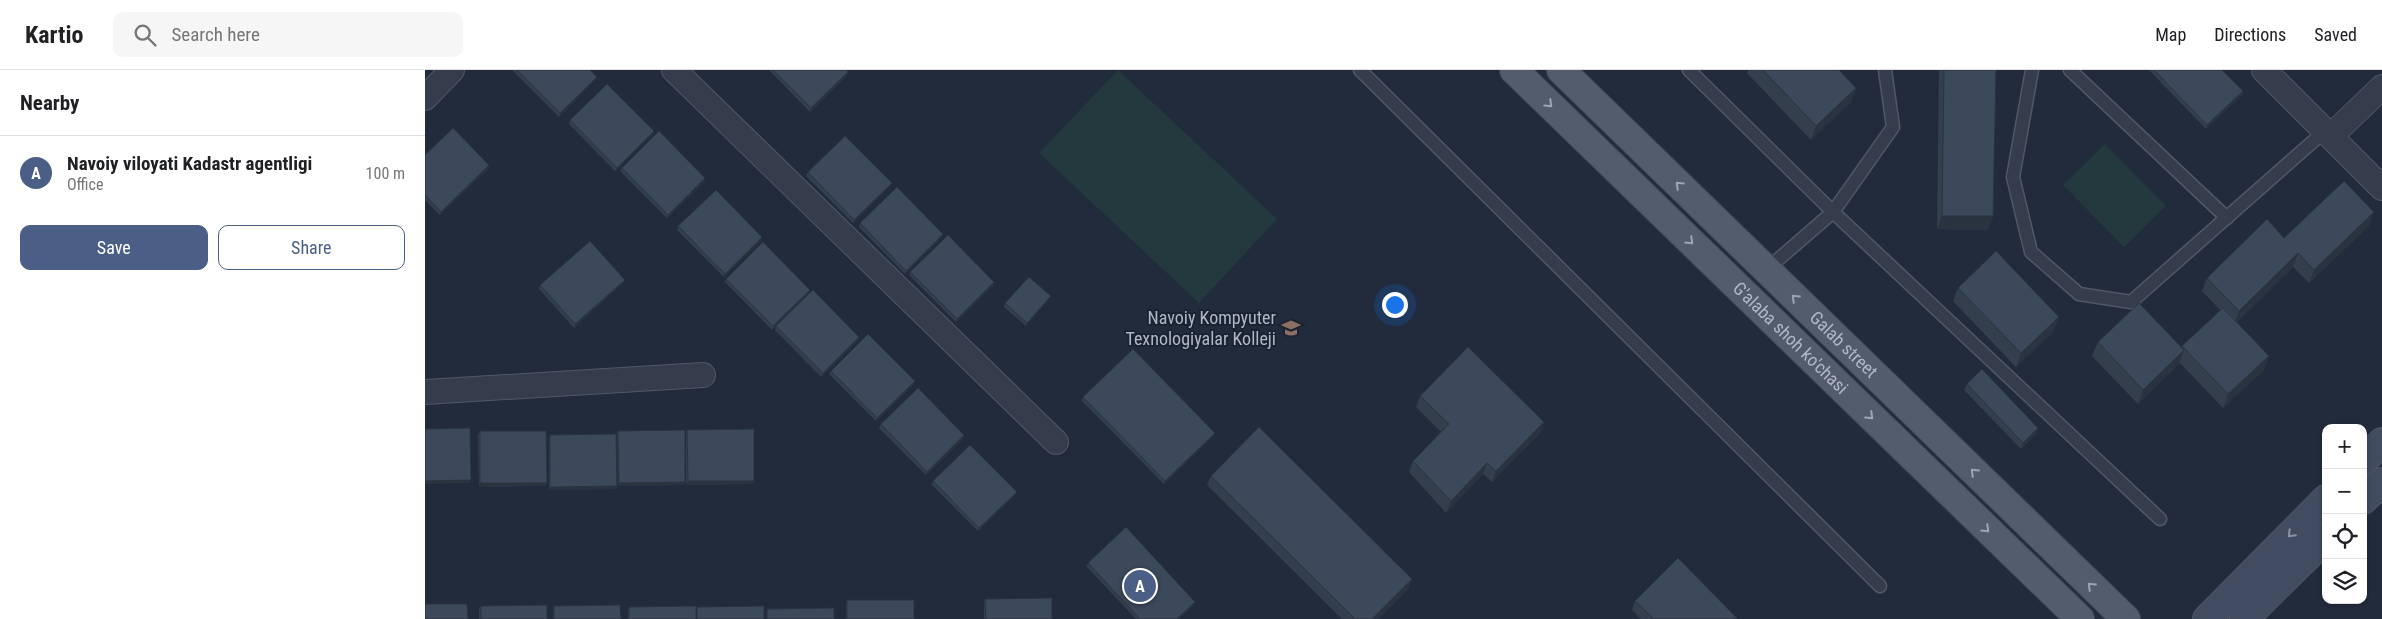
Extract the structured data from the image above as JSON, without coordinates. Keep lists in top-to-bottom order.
{
  "streets": {
    "main road": ["G'alaba shoh ko'chasi", "Galab street"]
  },
  "one_way": ["G'alaba shoh ko'chasi", "Galab street"],
  "places": {
    "school or university": ["Navoiy Kompyuter Texnologiyalar Kolleji"]
  },
  "page": {
    "header": "Kartio",
    "search": "Search here",
    "nav": ["Map", "Directions", "Saved"],
    "heading": "Nearby",
    "list": [
      {
        "mark": "A",
        "name": "Navoiy viloyati Kadastr agentligi",
        "note": "Office",
        "value": "100 m"
      }
    ],
    "buttons": ["Save", "Share"],
    "map_buttons": ["+", "−"],
    "pins": "A"
  }
}
